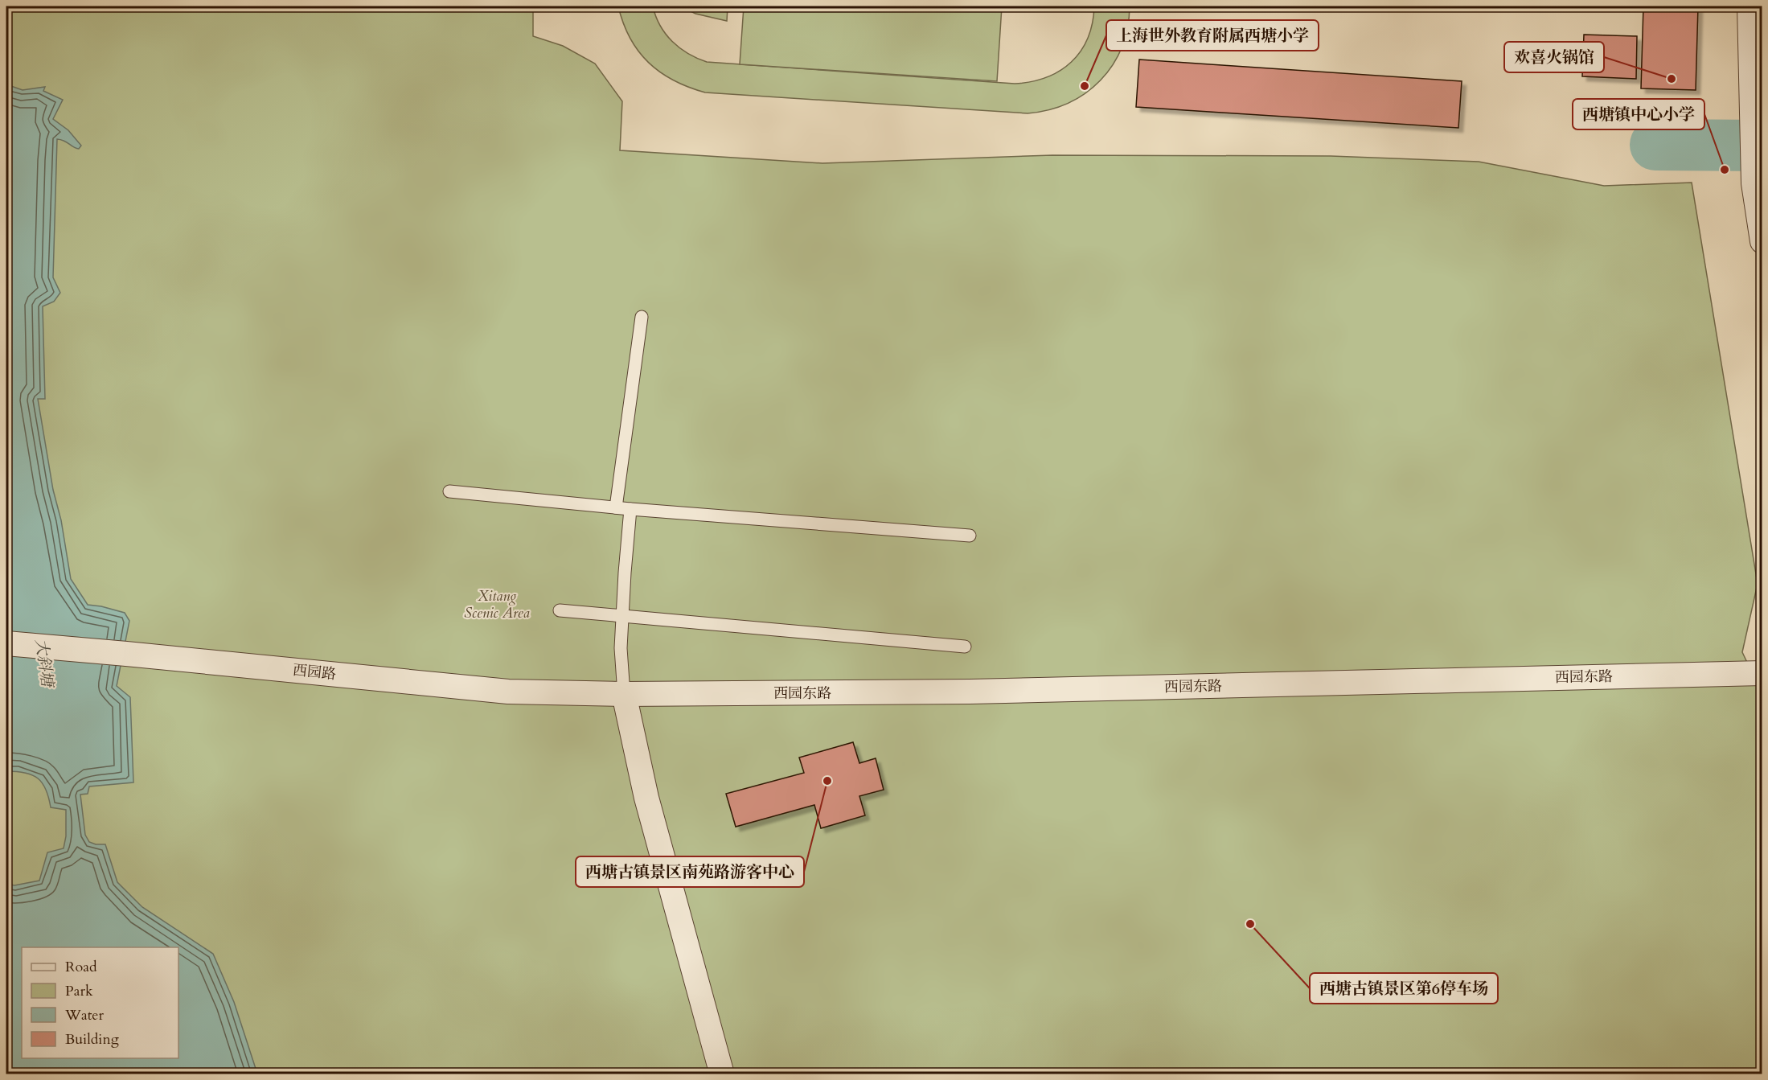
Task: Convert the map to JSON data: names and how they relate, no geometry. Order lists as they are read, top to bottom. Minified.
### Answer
{"streets":{"street":["西园路","西园东路"]},"crossings":[["西园路","西园东路"]],"water":["大斜塘"],"parks":["Xitang Scenic Area"],"places":["欢喜火锅馆","上海世外教育附属西塘小学","西塘镇中心小学","西塘古镇景区南苑路游客中心","西塘古镇景区第6停车场"],"legend":["Road","Park","Water","Building"]}
